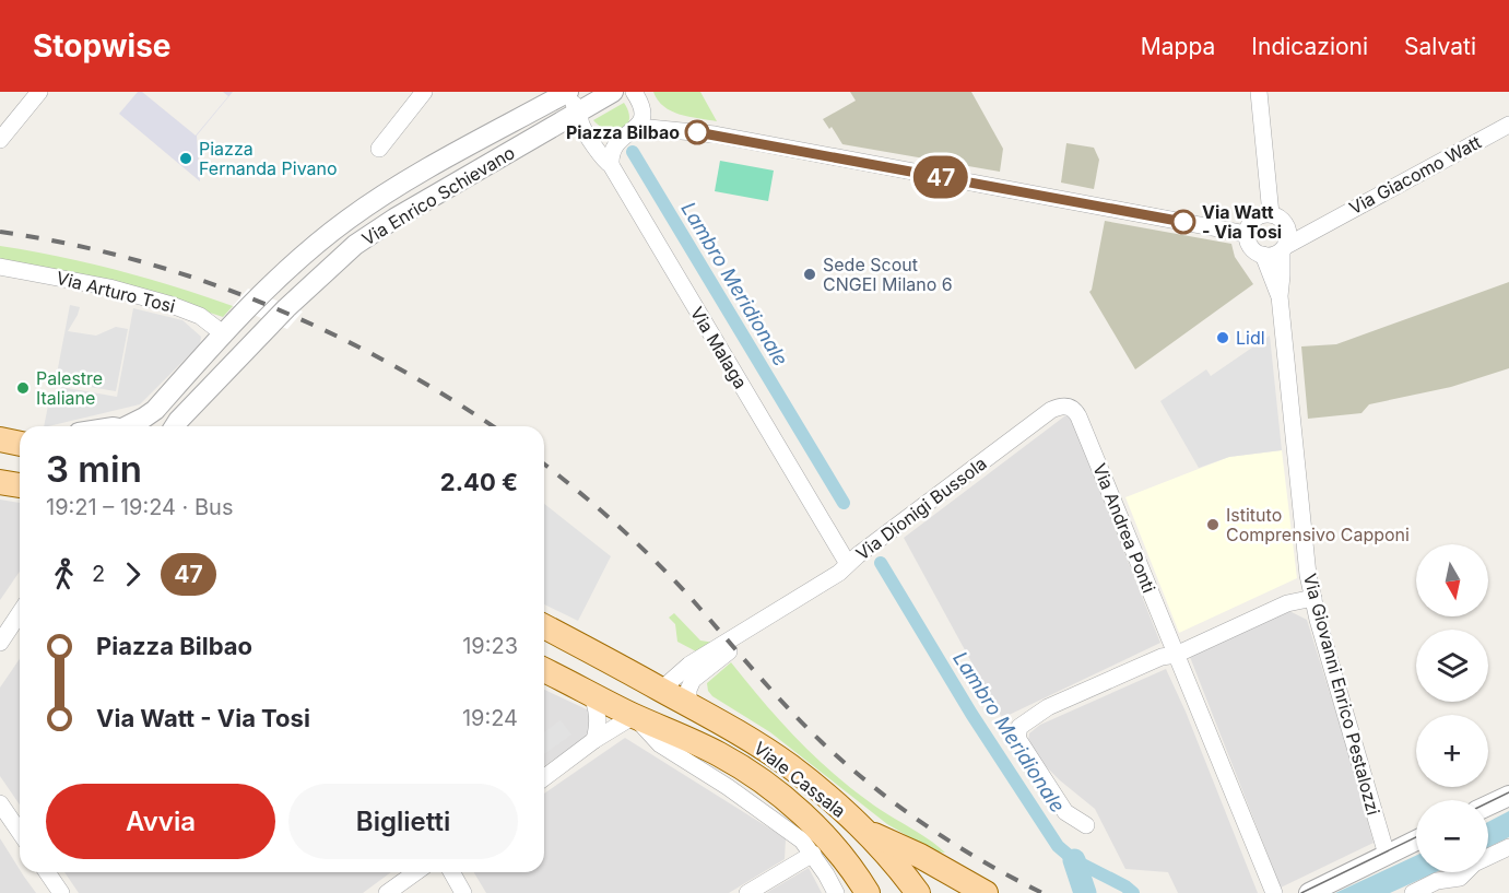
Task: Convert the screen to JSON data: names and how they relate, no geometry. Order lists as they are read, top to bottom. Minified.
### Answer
{"streets":{"main road":["Viale Cassala"],"street":["Via Giacomo Watt","Via Enrico Schievano","Via Arturo Tosi","Via Malaga","Via Dionigi Bussola","Via Andrea Ponti","Via Giovanni Enrico Pestalozzi"]},"crossings":[["Via Giacomo Watt","Via Giovanni Enrico Pestalozzi"],["Via Enrico Schievano","Via Arturo Tosi"],["Via Malaga","Via Dionigi Bussola"],["Via Dionigi Bussola","Via Andrea Ponti"],["Via Dionigi Bussola","Viale Cassala"]],"water":["Lambro Meridionale"],"places":["Piazza Bilbao","Piazza Fernanda Pivano","Via Watt - Via Tosi","Sede Scout CNGEI Milano 6","Lidl","Palestre Italiane","Istituto Comprensivo Capponi"],"lines":["bus line 47"],"north":"bottom","page":{"header":"Stopwise","nav":["Mappa","Indicazioni","Salvati"],"on_map":"47","heading":["3 min","19:21 – 19:24 · Bus","2.40 €"],"legs":["2","47"],"map_buttons":["+","−"],"list":[{"name":"Piazza Bilbao","value":"19:23"},{"name":"Via Watt - Via Tosi","value":"19:24"}],"buttons":["Avvia","Biglietti"]}}
